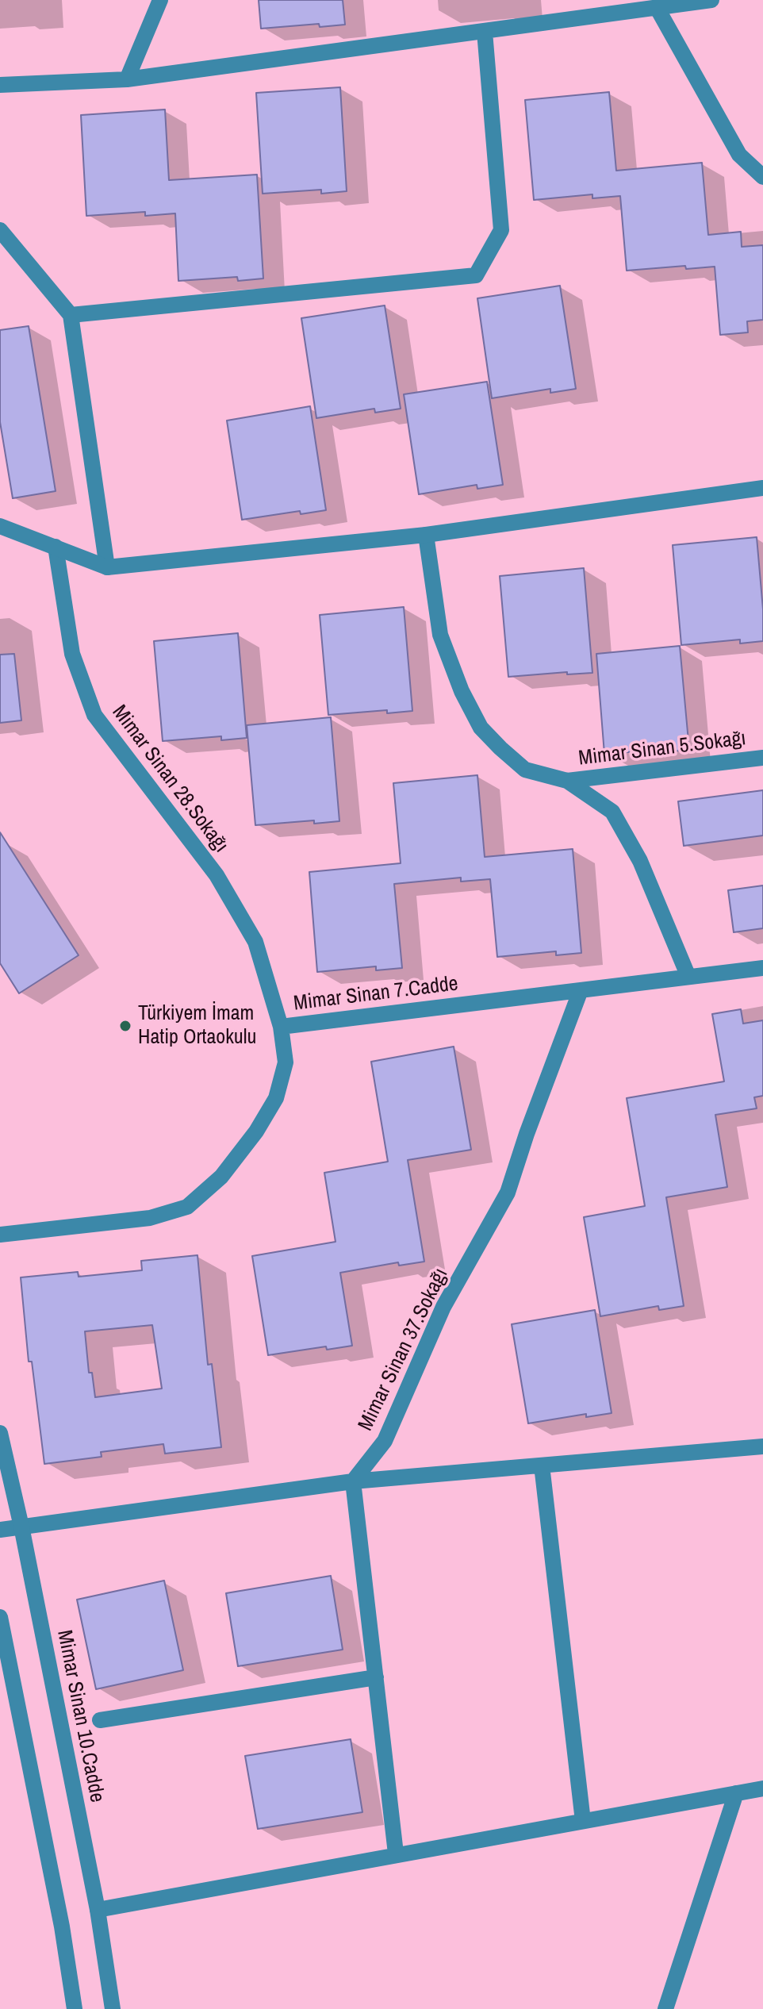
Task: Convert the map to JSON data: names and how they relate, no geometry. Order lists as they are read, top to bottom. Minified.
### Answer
{"streets":{"street":["Mimar Sinan 5.Sokağı","Mimar Sinan 28.Sokağı","Mimar Sinan 7.Cadde","Mimar Sinan 37.Sokağı","Mimar Sinan 10.Cadde"]},"crossings":[["Mimar Sinan 28.Sokağı","Mimar Sinan 7.Cadde"],["Mimar Sinan 7.Cadde","Mimar Sinan 37.Sokağı"]],"places":["Türkiyem İmam Hatip Ortaokulu"]}
